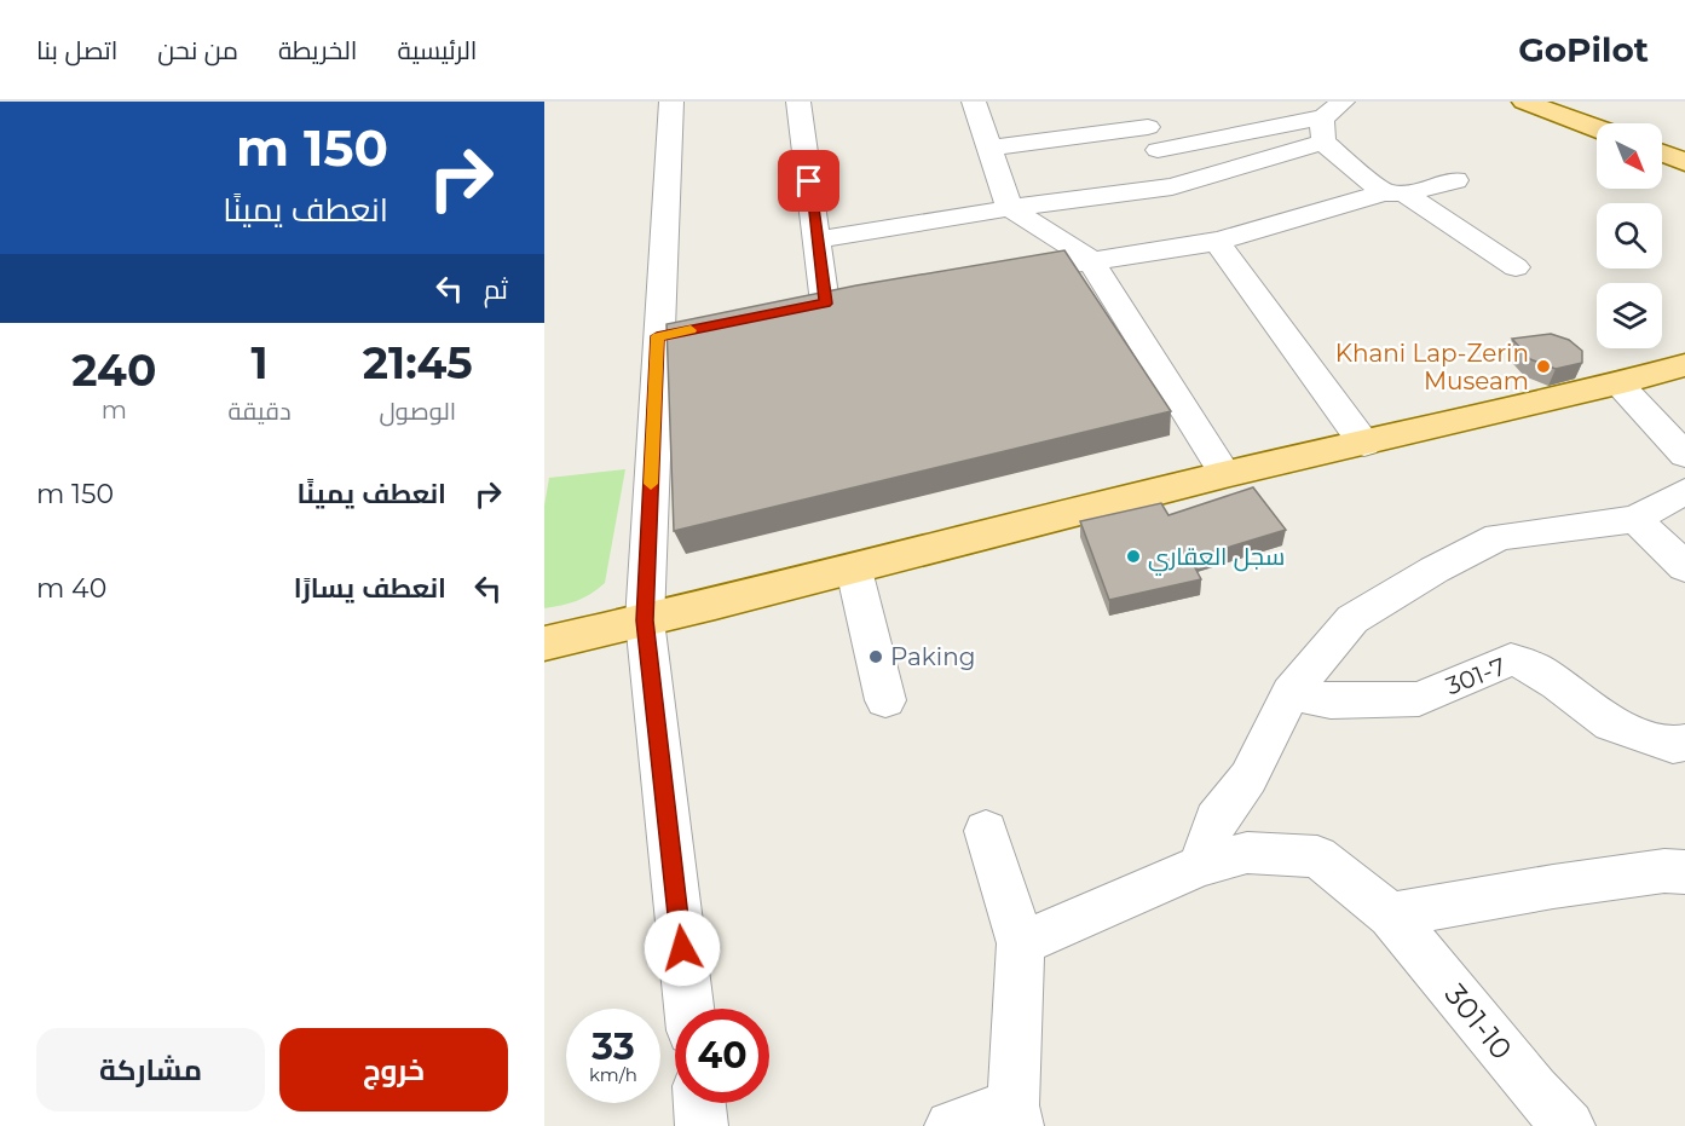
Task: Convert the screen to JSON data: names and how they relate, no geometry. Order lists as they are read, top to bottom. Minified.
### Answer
{"streets":{"street":["301-7","301-10"]},"places":["Khani Lap-Zerin Museam","سجل العقاري","Paking"],"north":"bottom right","page":{"header":"GoPilot","nav":["الرئيسية","الخريطة","من نحن","اتصل بنا"],"turn":["150 m","انعطف يمينًا"],"then":"ثم","eta":["21:45","الوصول","1","دقيقة","240","m"],"list":[{"name":"انعطف يمينًا","value":"150 m"},{"name":"انعطف يسارًا","value":"40 m"}],"speed":"33 km/h","limit":"40","buttons":["خروج","مشاركة"]}}
